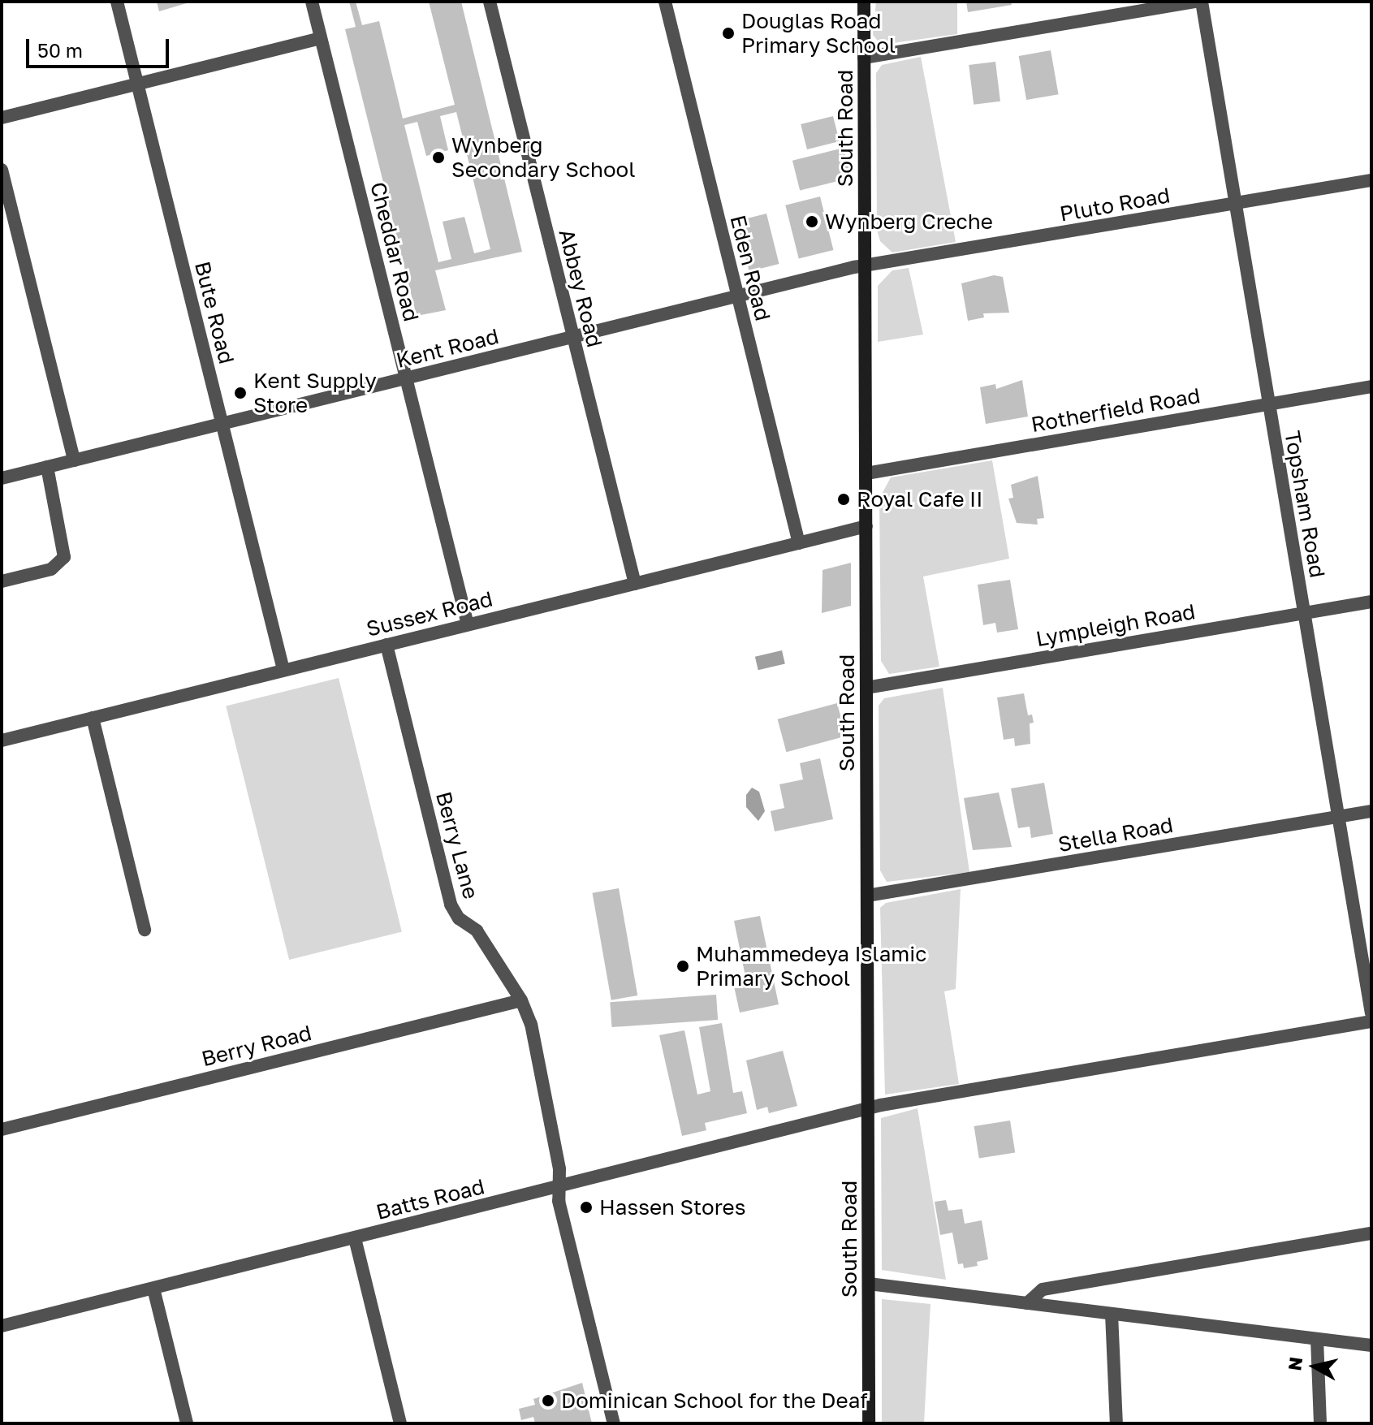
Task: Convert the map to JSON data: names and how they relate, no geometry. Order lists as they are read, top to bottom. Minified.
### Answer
{"streets":{"street":["South Road","Pluto Road","Cheddar Road","Eden Road","Abbey Road","Bute Road","Kent Road","Rotherfield Road","Topsham Road","Sussex Road","Lympleigh Road","Stella Road","Berry Lane","Berry Road","Batts Road"]},"crossings":[["South Road","Pluto Road"],["South Road","Kent Road"],["South Road","Rotherfield Road"],["South Road","Sussex Road"],["South Road","Lympleigh Road"],["South Road","Stella Road"],["South Road","Batts Road"],["Pluto Road","Kent Road"],["Pluto Road","Topsham Road"],["Cheddar Road","Kent Road"],["Cheddar Road","Sussex Road"],["Eden Road","Kent Road"],["Eden Road","Sussex Road"],["Abbey Road","Kent Road"],["Abbey Road","Sussex Road"],["Bute Road","Kent Road"],["Bute Road","Sussex Road"],["Rotherfield Road","Topsham Road"],["Topsham Road","Lympleigh Road"],["Topsham Road","Stella Road"],["Sussex Road","Berry Lane"],["Berry Lane","Berry Road"],["Berry Lane","Batts Road"]],"places":["Douglas Road Primary School","Wynberg Secondary School","Wynberg Creche","Kent Supply Store","Royal Cafe II","Muhammedeya Islamic Primary School","Hassen Stores","Dominican School for the Deaf"],"scale_bar":"50 m","north":"left"}
